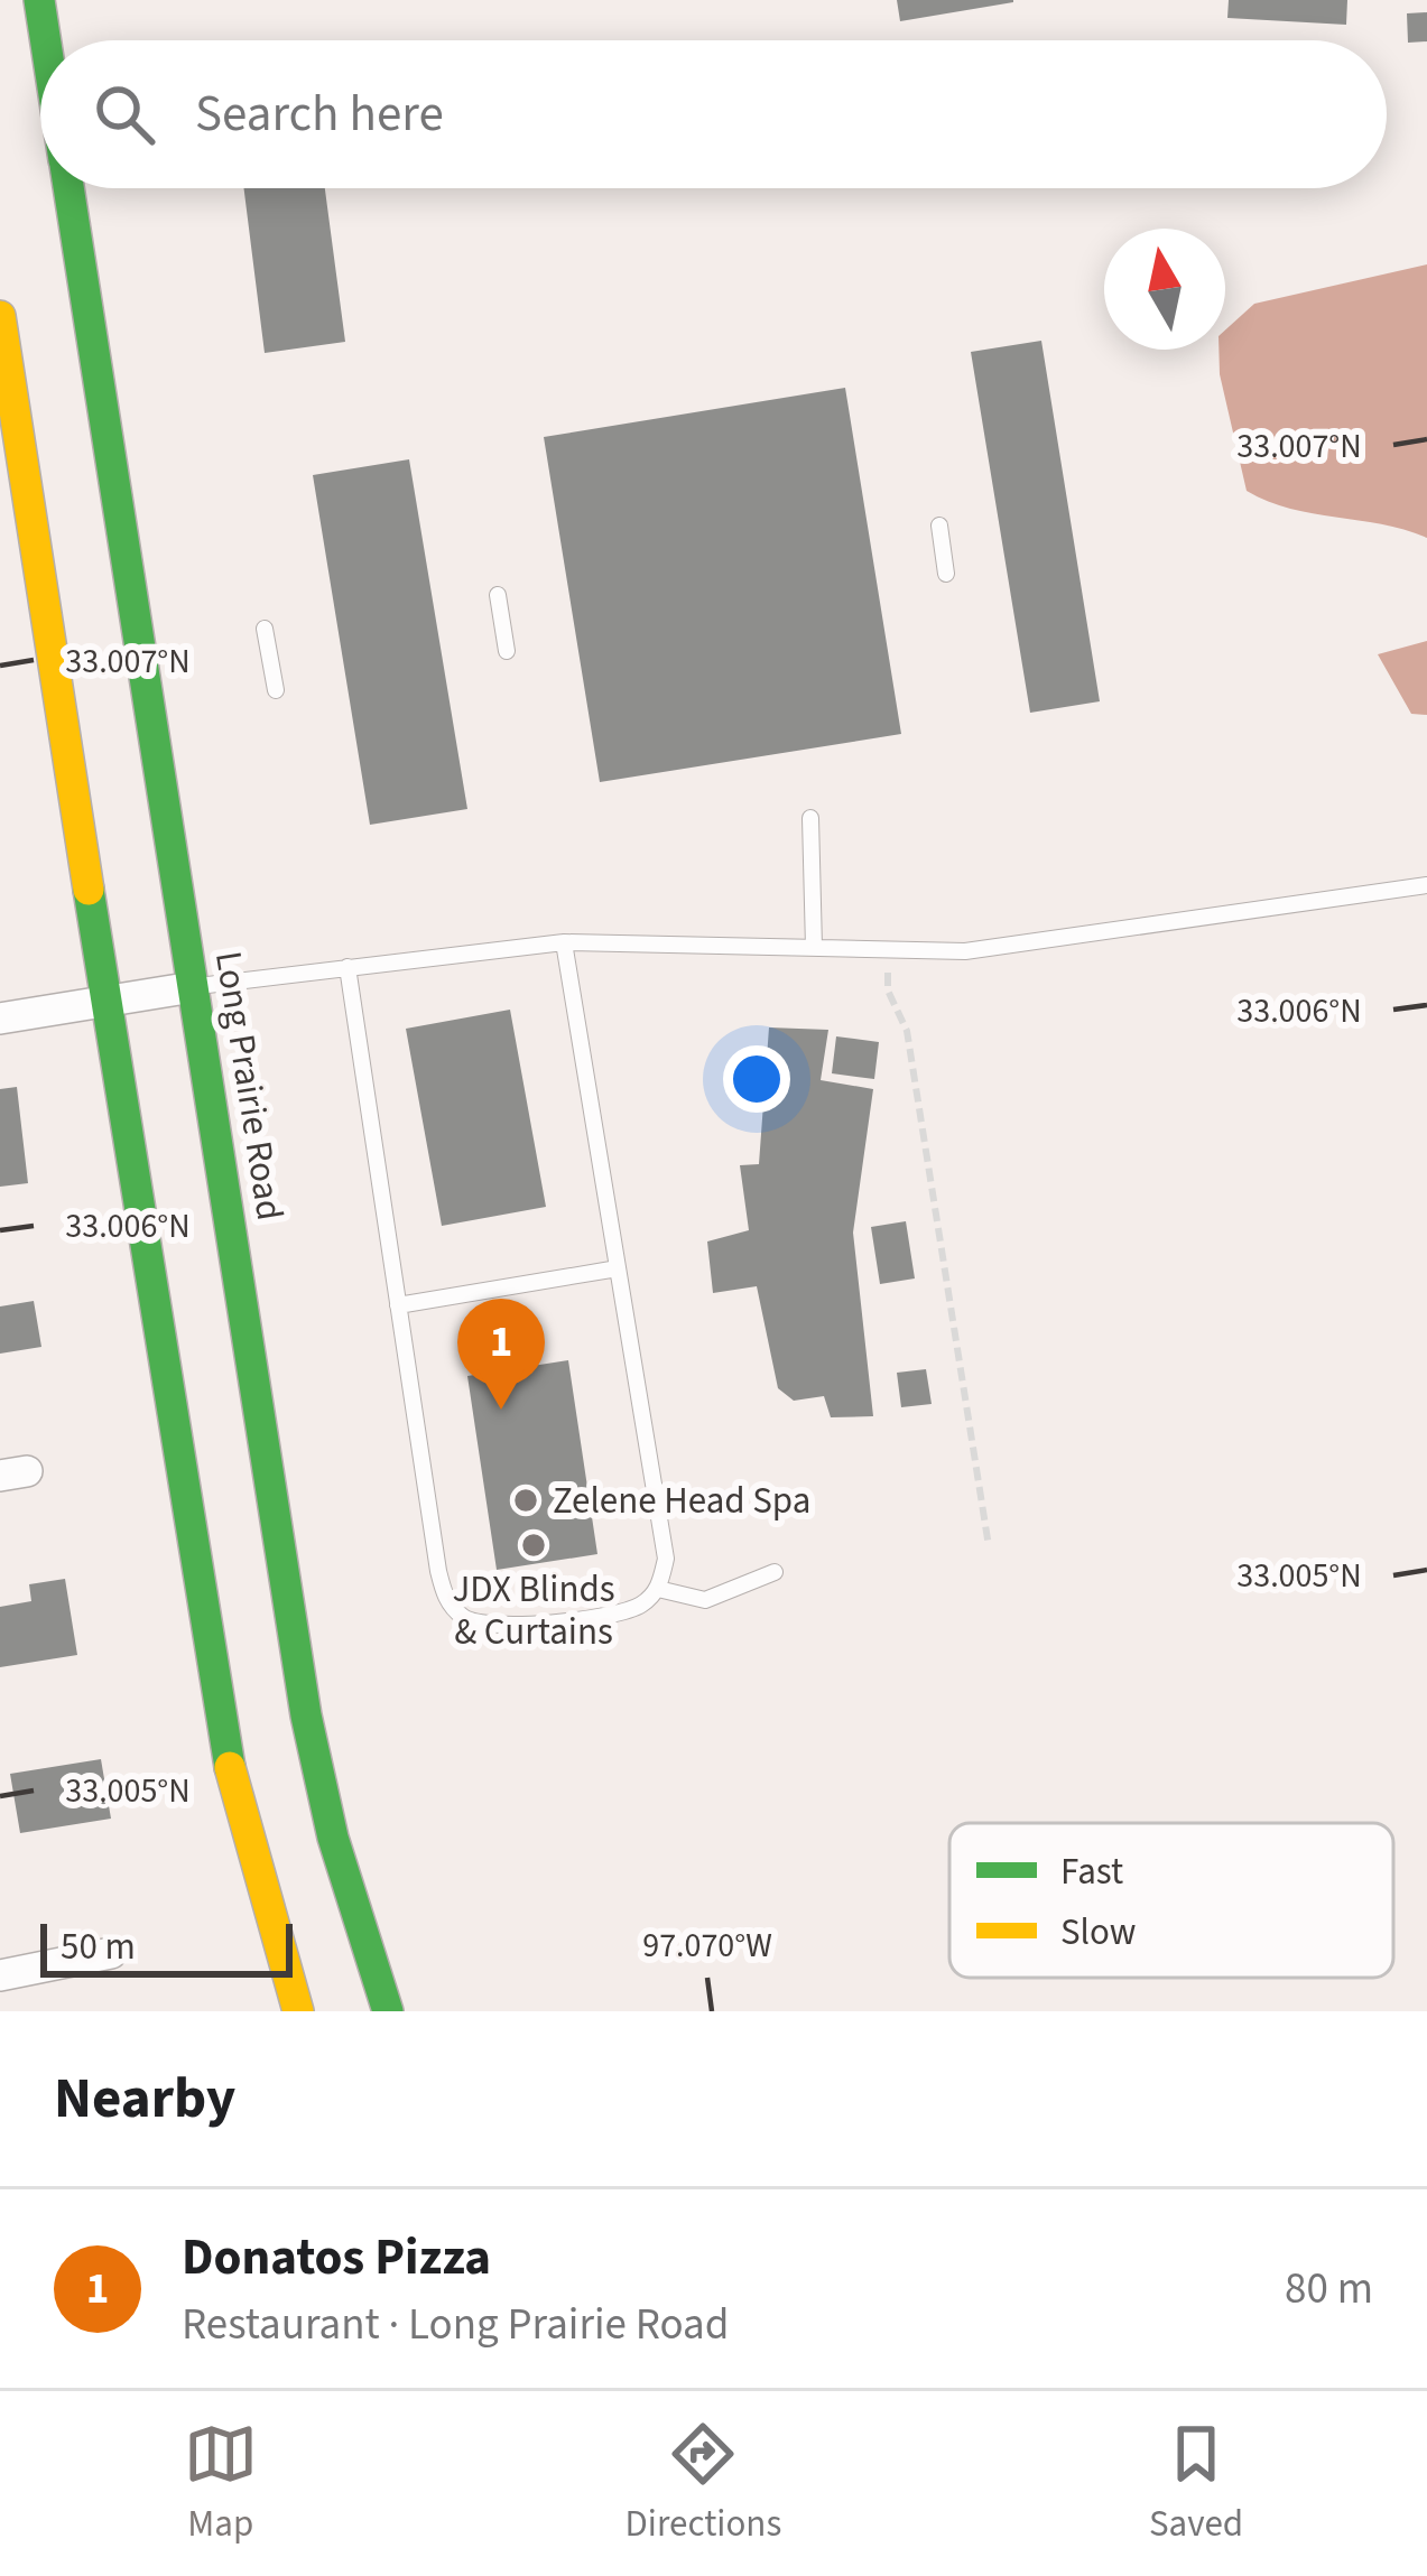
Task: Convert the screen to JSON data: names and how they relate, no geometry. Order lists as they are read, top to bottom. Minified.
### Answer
{"streets":{"main road":["Long Prairie Road"]},"places":["Zelene Head Spa","JDX Blinds & Curtains"],"legend":["Fast","Slow"],"scale_bar":"50 m","north":"top","page":{"search":"Search here","pins":"1","scale":"50 m","heading":"Nearby","list":[{"mark":"1","name":"Donatos Pizza","note":"Restaurant · Long Prairie Road","value":"80 m"}],"nav":["Map","Directions","Saved"]},"coordinates":["33.007°N","33.006°N","33.005°N","97.070°W"]}
